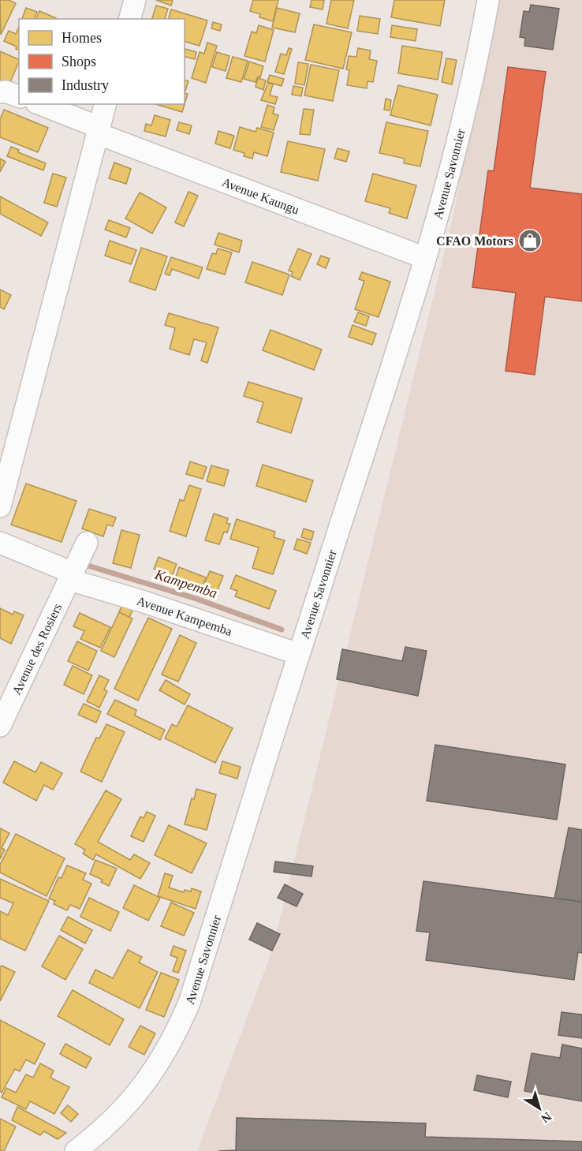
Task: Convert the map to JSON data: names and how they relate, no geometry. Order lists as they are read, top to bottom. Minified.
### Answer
{"streets":{"street":["Avenue Savonnier","Avenue Kaungu","Avenue Kampemba","Avenue des Rosiers"]},"crossings":[["Avenue Savonnier","Avenue Kaungu"],["Avenue Savonnier","Avenue Kampemba"],["Avenue Kampemba","Avenue des Rosiers"]],"water":["Kampemba"],"places":{"shop":["CFAO Motors"]},"legend":["Homes","Shops","Industry"],"north":"bottom right"}
